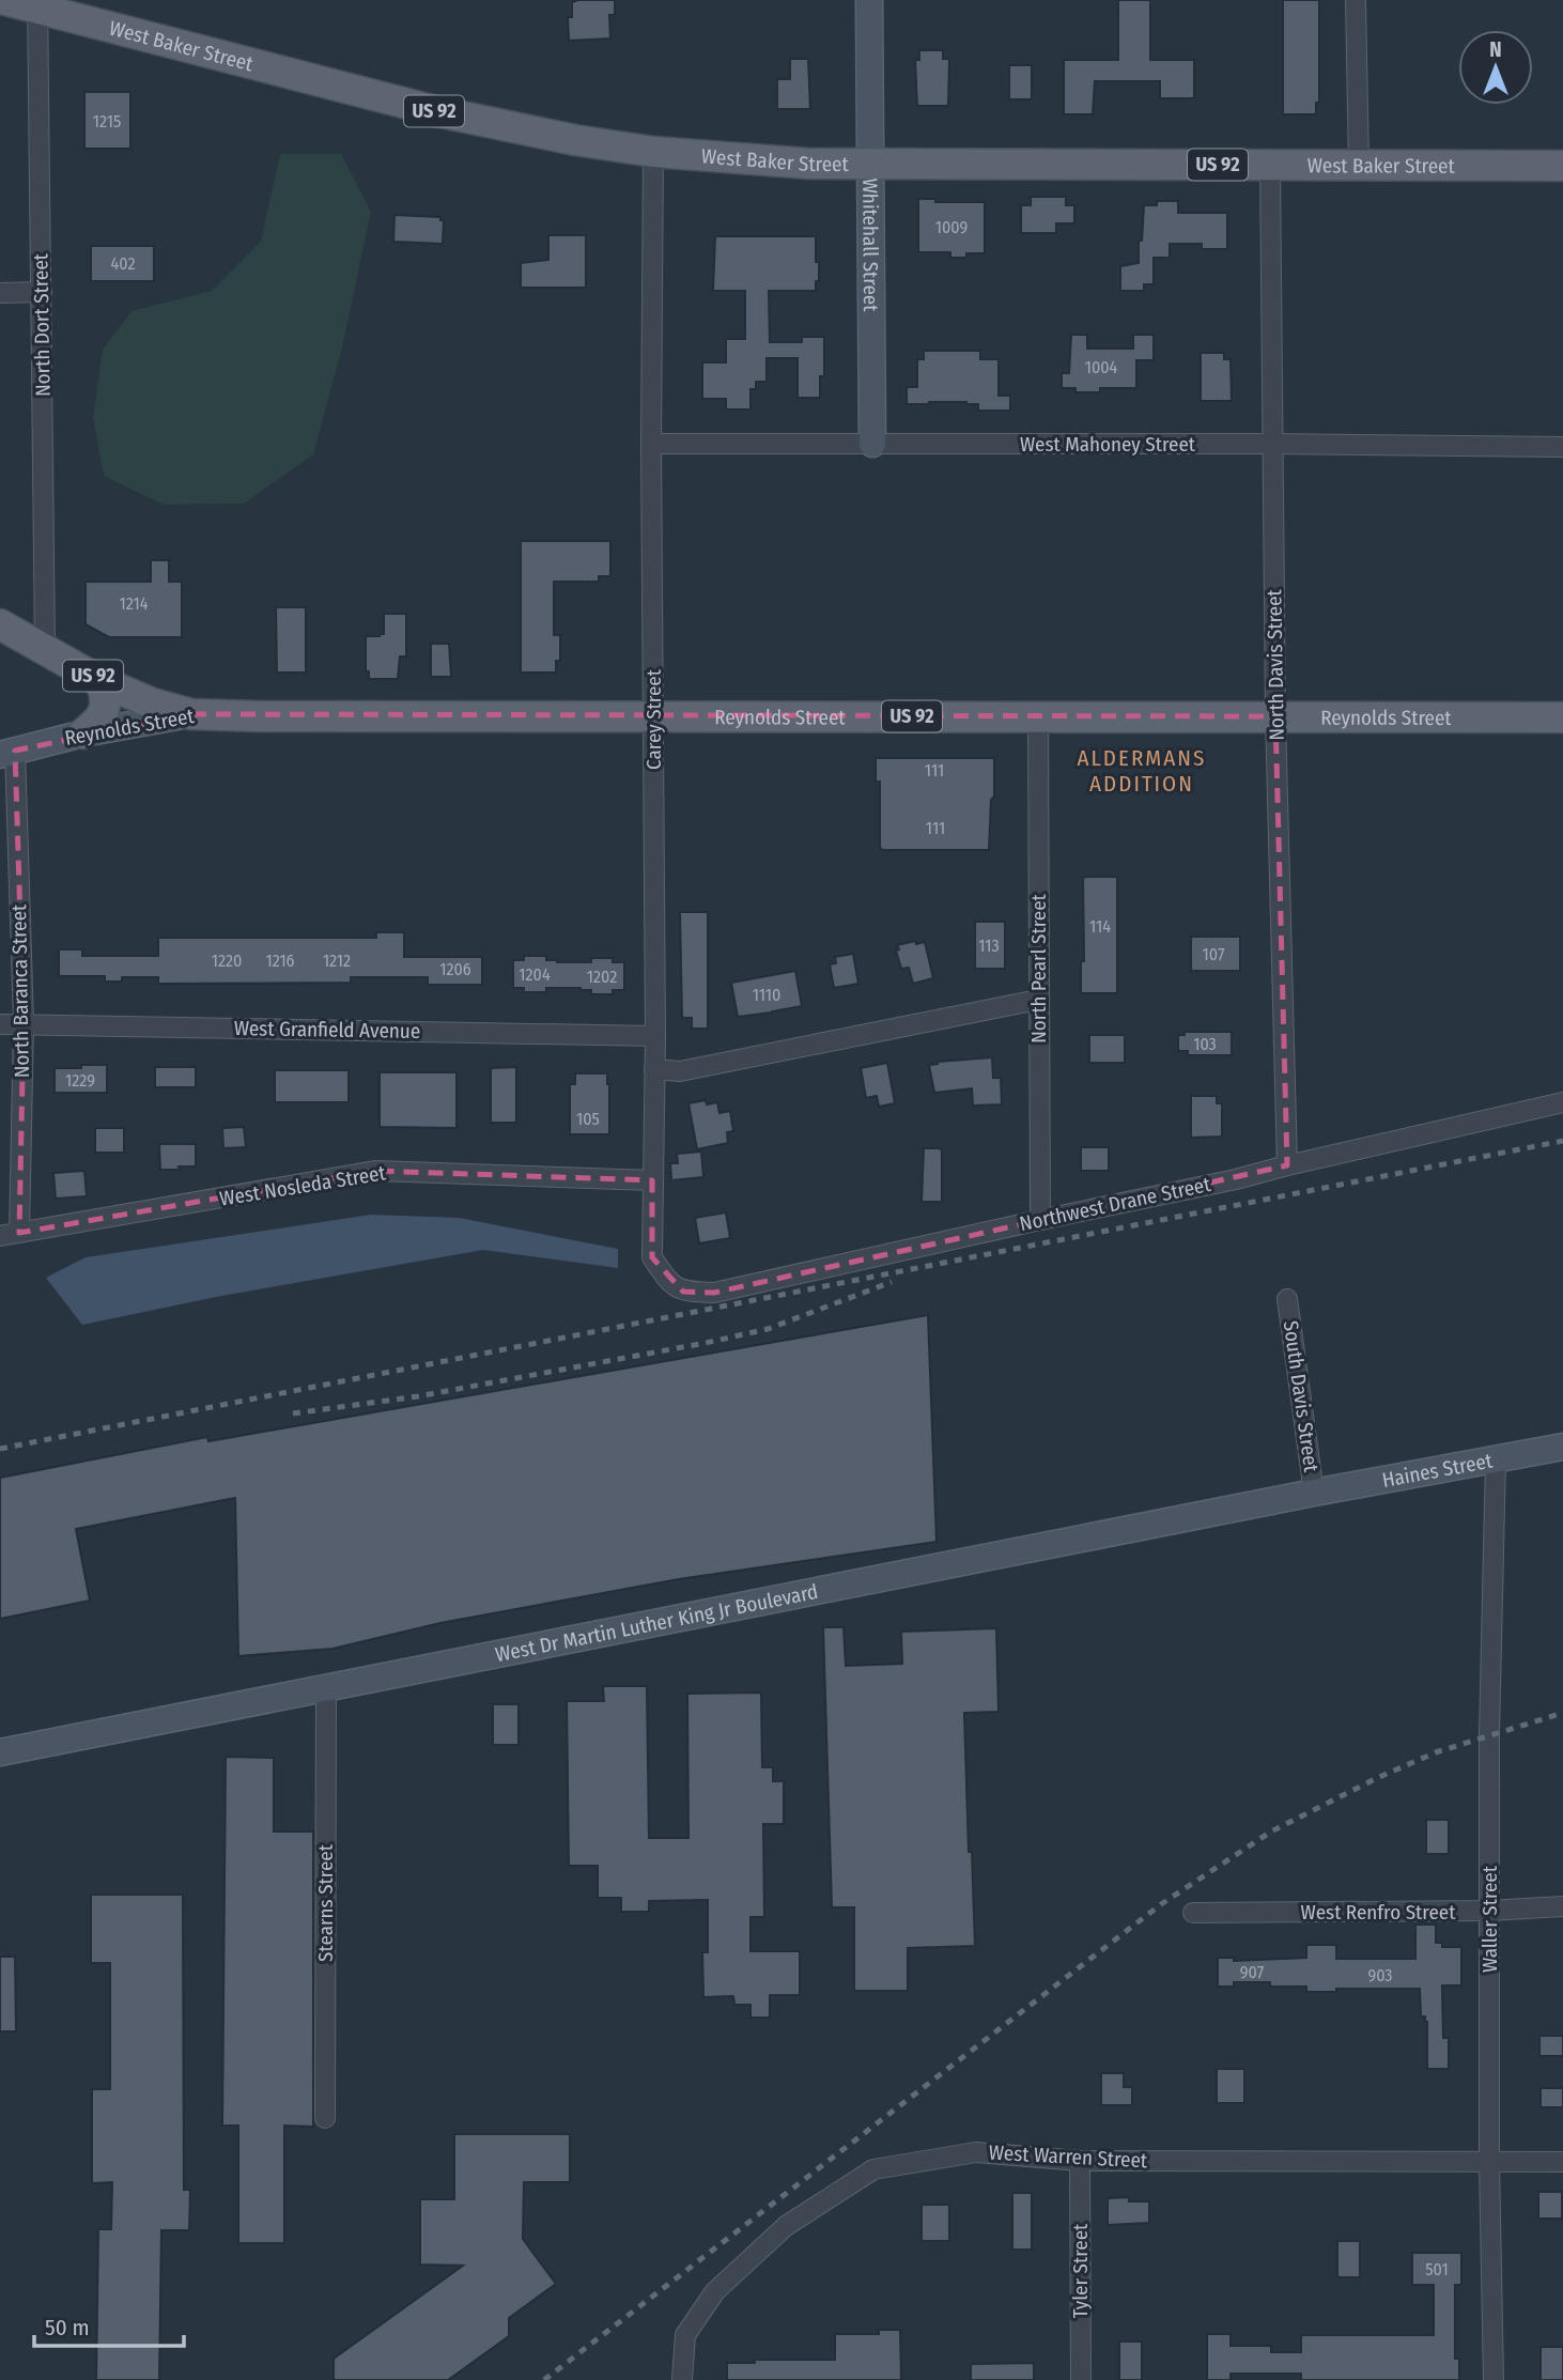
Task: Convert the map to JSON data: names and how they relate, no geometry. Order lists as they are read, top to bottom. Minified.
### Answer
{"streets":{"main road":["West Baker Street","US 92","Reynolds Street"],"street":["Whitehall Street","North Dort Street","West Mahoney Street","North Davis Street","Carey Street","North Pearl Street","North Baranca Street","West Granfield Avenue","West Nosleda Street","Northwest Drane Street","South Davis Street","Haines Street","West Dr Martin Luther King Jr Boulevard","Stearns Street","West Renfro Street","Waller Street","West Warren Street","Tyler Street"]},"crossings":[["West Baker Street","Whitehall Street"],["West Baker Street","North Dort Street"],["West Baker Street","North Davis Street"],["West Baker Street","Carey Street"],["US 92","North Dort Street"],["US 92","Reynolds Street"],["Whitehall Street","West Mahoney Street"],["West Mahoney Street","North Davis Street"],["West Mahoney Street","Carey Street"],["North Davis Street","Reynolds Street"],["North Davis Street","Northwest Drane Street"],["Reynolds Street","Carey Street"],["Reynolds Street","North Pearl Street"],["Reynolds Street","North Baranca Street"],["Carey Street","West Granfield Avenue"],["Carey Street","West Nosleda Street"],["Carey Street","Northwest Drane Street"],["North Pearl Street","Northwest Drane Street"],["North Baranca Street","West Granfield Avenue"],["North Baranca Street","West Nosleda Street"],["South Davis Street","Haines Street"],["South Davis Street","West Dr Martin Luther King Jr Boulevard"],["Haines Street","West Dr Martin Luther King Jr Boulevard"],["Haines Street","Waller Street"],["West Dr Martin Luther King Jr Boulevard","Stearns Street"],["West Renfro Street","Waller Street"],["Waller Street","West Warren Street"],["West Warren Street","Tyler Street"]],"districts":["ALDERMANS ADDITION"],"house_numbers":["1215","1009","402","1004","1214","111","111","114","113","107","1220","1216","1212","1206","1204","1202","1110","103","1229","105","907","903","501"],"scale_bar":"50 m","north":"top"}
